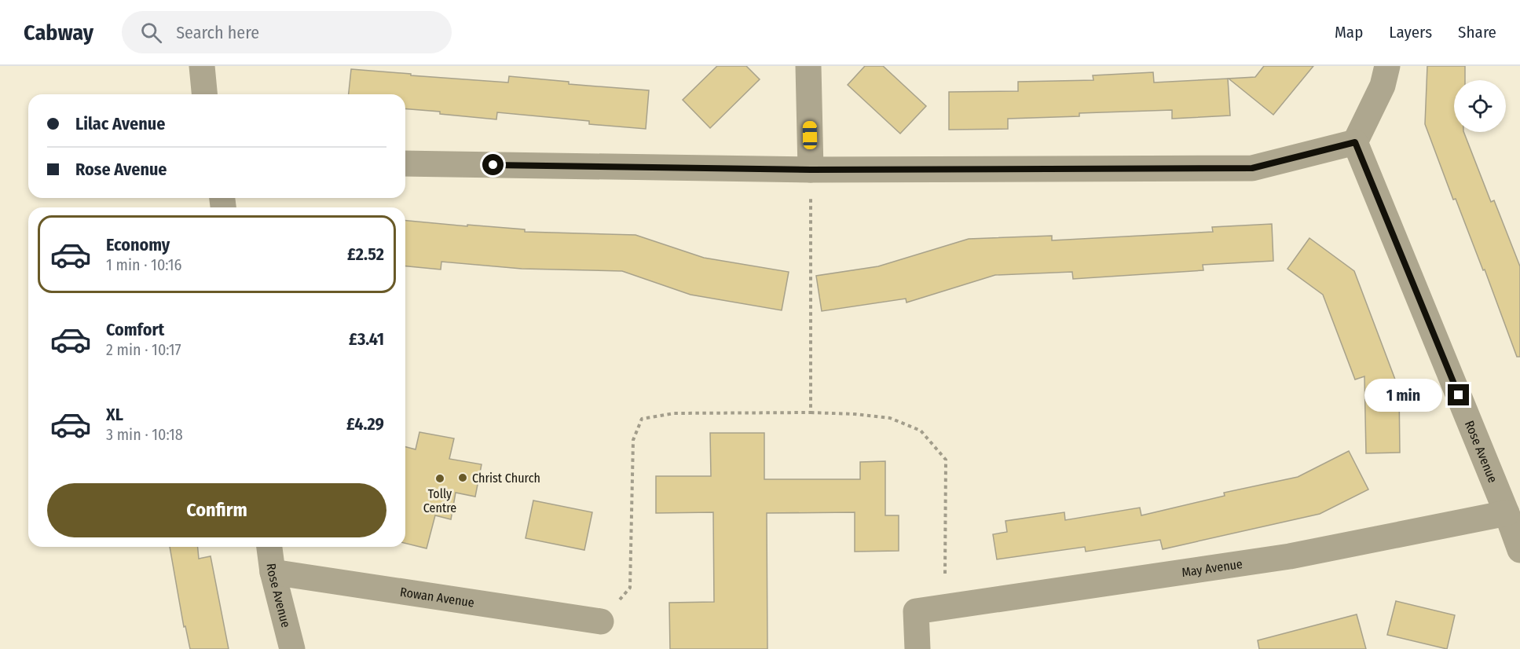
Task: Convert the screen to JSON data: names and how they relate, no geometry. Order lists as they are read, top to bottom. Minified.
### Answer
{"streets":{"street":["Rose Avenue","May Avenue","Rowan Avenue"]},"crossings":[["Rose Avenue","May Avenue"],["Rose Avenue","Rowan Avenue"]],"places":["Christ Church","Tolly Centre"],"page":{"header":"Cabway","search":"Search here","nav":["Map","Layers","Share"],"banner":["Lilac Avenue","Rose Avenue"],"list":[{"name":"Economy","note":"1 min · 10:16","value":"£2.52"},{"name":"Comfort","note":"2 min · 10:17","value":"£3.41"},{"name":"XL","note":"3 min · 10:18","value":"£4.29"}],"bubble":"1 min","buttons":"Confirm"}}
